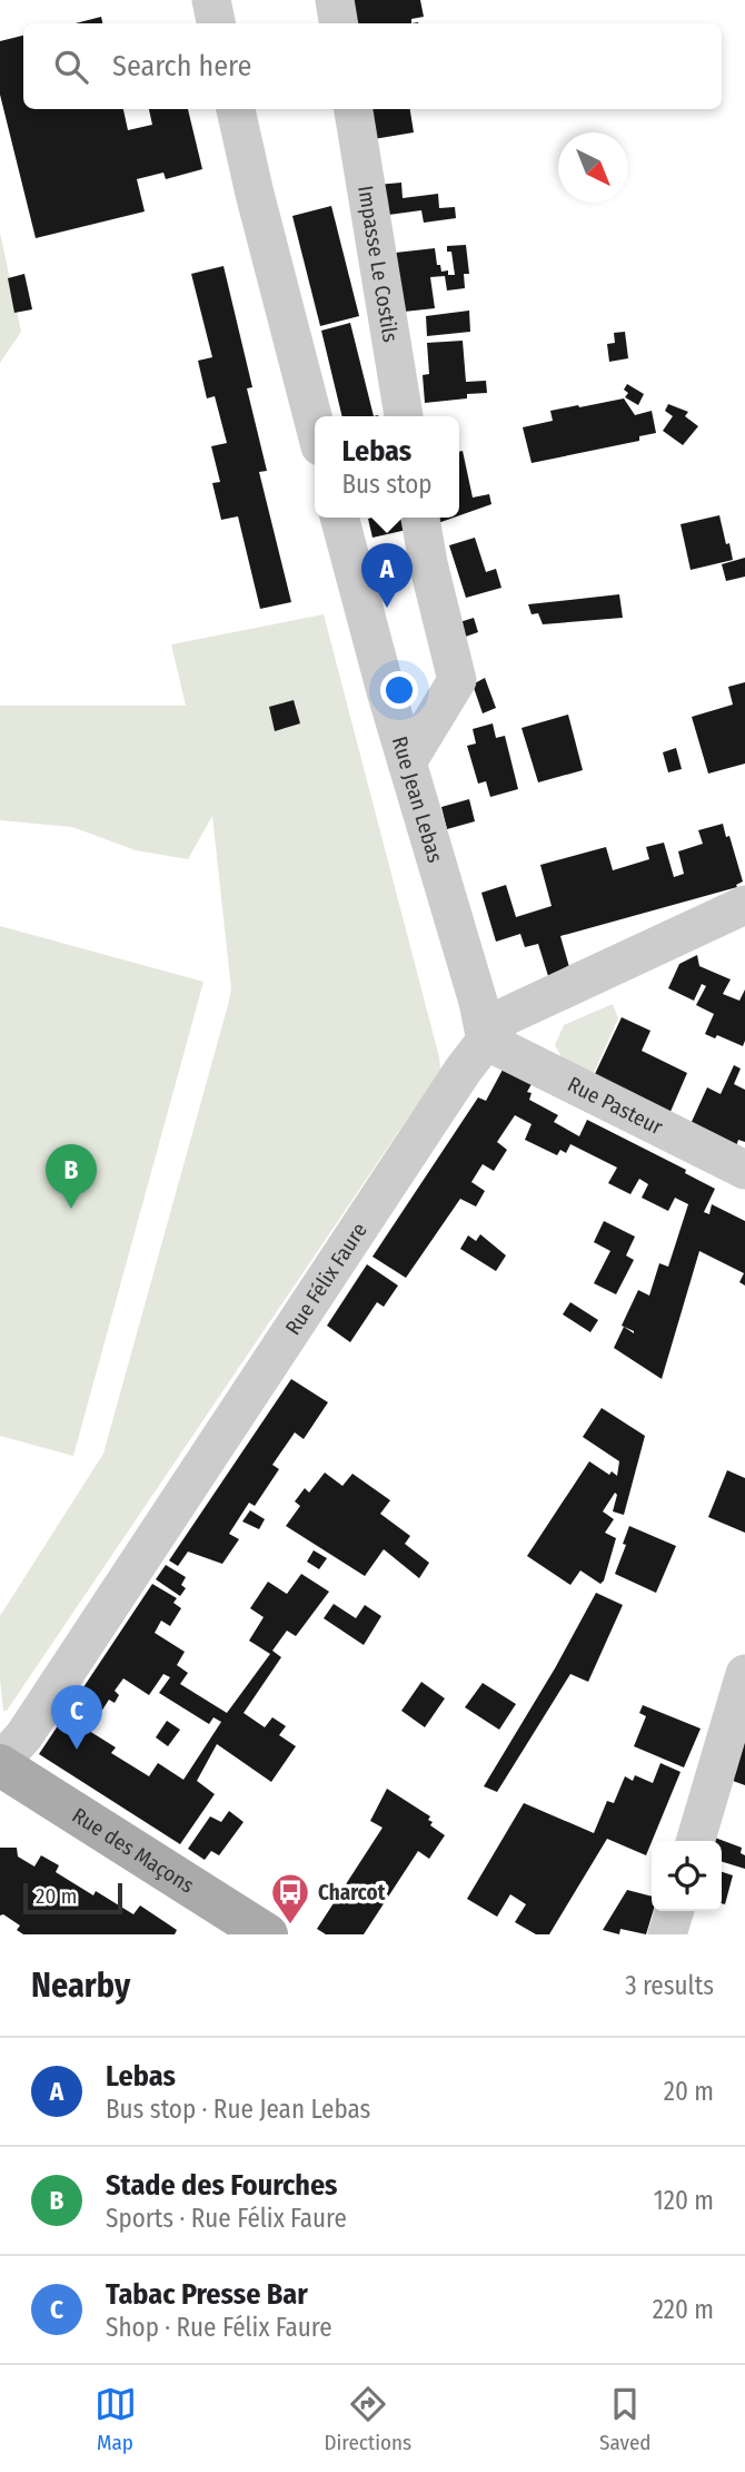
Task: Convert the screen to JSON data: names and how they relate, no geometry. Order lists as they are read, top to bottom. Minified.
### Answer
{"streets":{"main road":["Rue des Maçons"],"street":["Impasse Le Costils","Rue Jean Lebas","Rue Pasteur","Rue Félix Faure"]},"crossings":[["Rue Jean Lebas","Rue Pasteur"],["Rue Jean Lebas","Rue Félix Faure"],["Rue Pasteur","Rue Félix Faure"],["Rue Félix Faure","Rue des Maçons"]],"places":{"bus stop":["Charcot"]},"scale_bar":"20 m","north":"bottom right","page":{"search":"Search here","popup":["Lebas","Bus stop"],"pins":["A","B","C"],"scale":"20 m","heading":["Nearby","3 results"],"list":[{"mark":"A","name":"Lebas","note":"Bus stop · Rue Jean Lebas","value":"20 m"},{"mark":"B","name":"Stade des Fourches","note":"Sports · Rue Félix Faure","value":"120 m"},{"mark":"C","name":"Tabac Presse Bar","note":"Shop · Rue Félix Faure","value":"220 m"}],"nav":["Map","Directions","Saved"]}}
